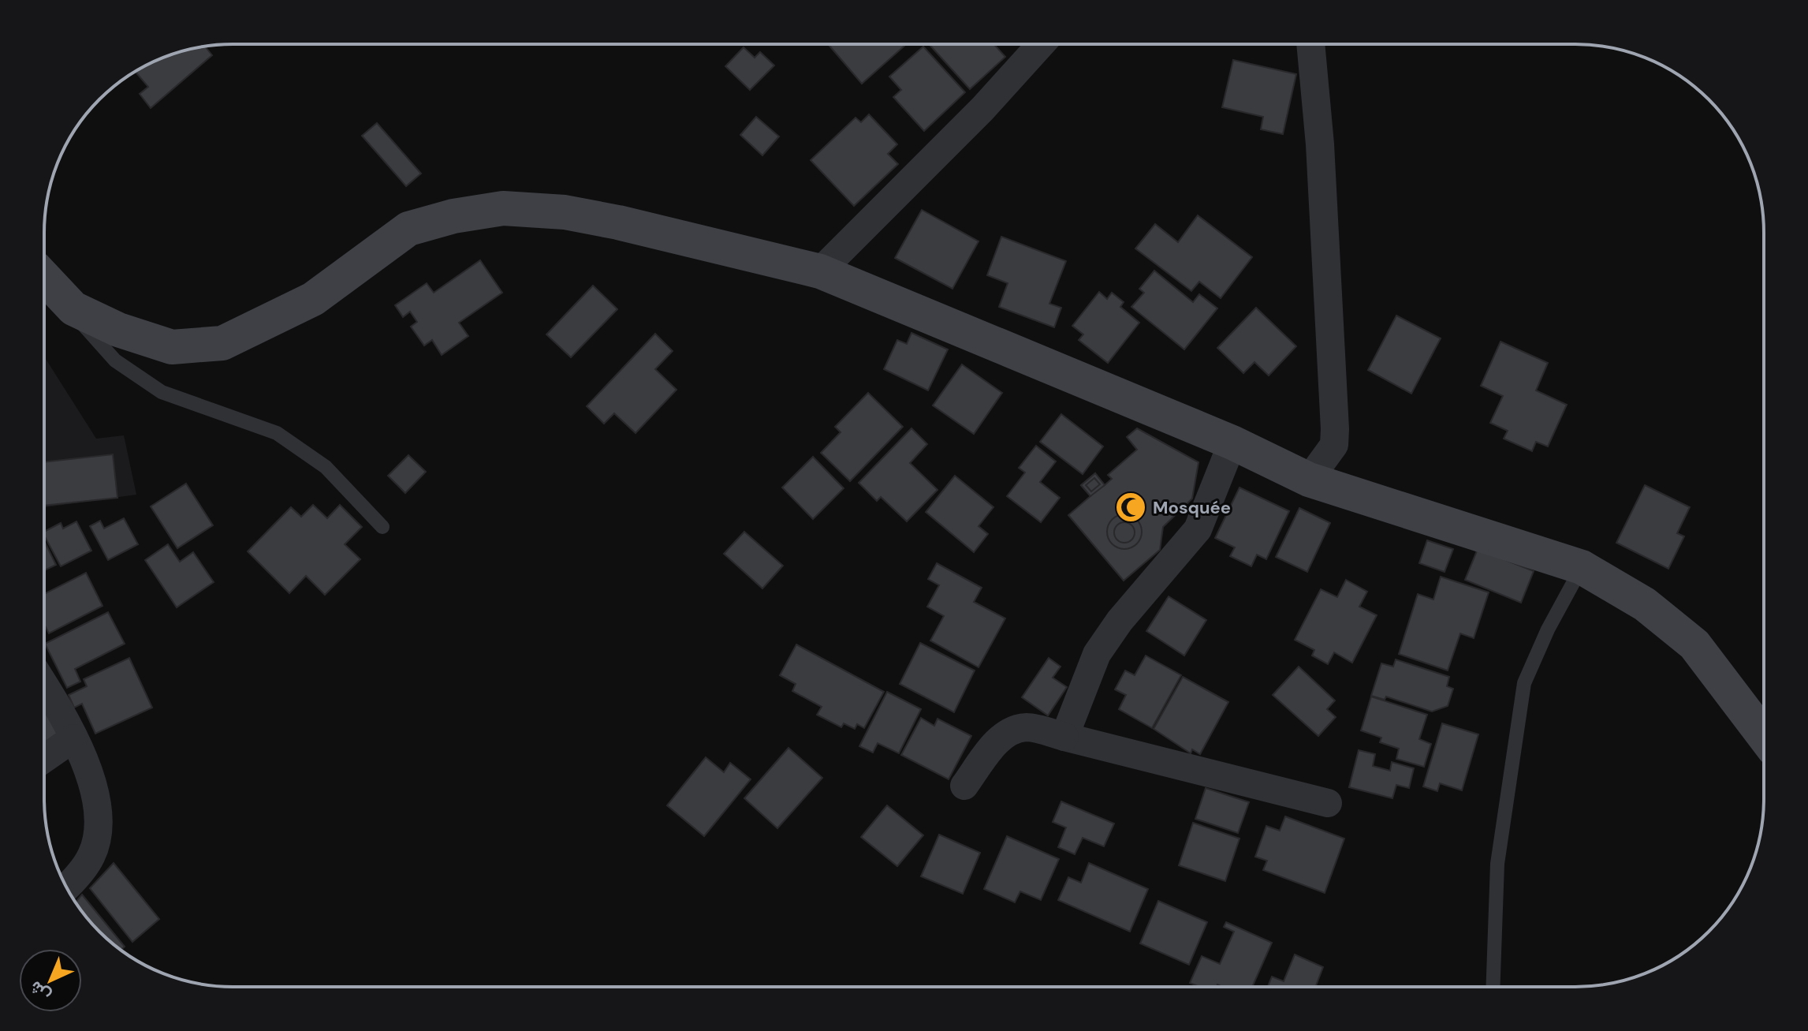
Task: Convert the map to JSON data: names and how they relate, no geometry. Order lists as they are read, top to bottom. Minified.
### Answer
{"places":{"mosque":["Mosquée"]},"north":"bottom left"}
